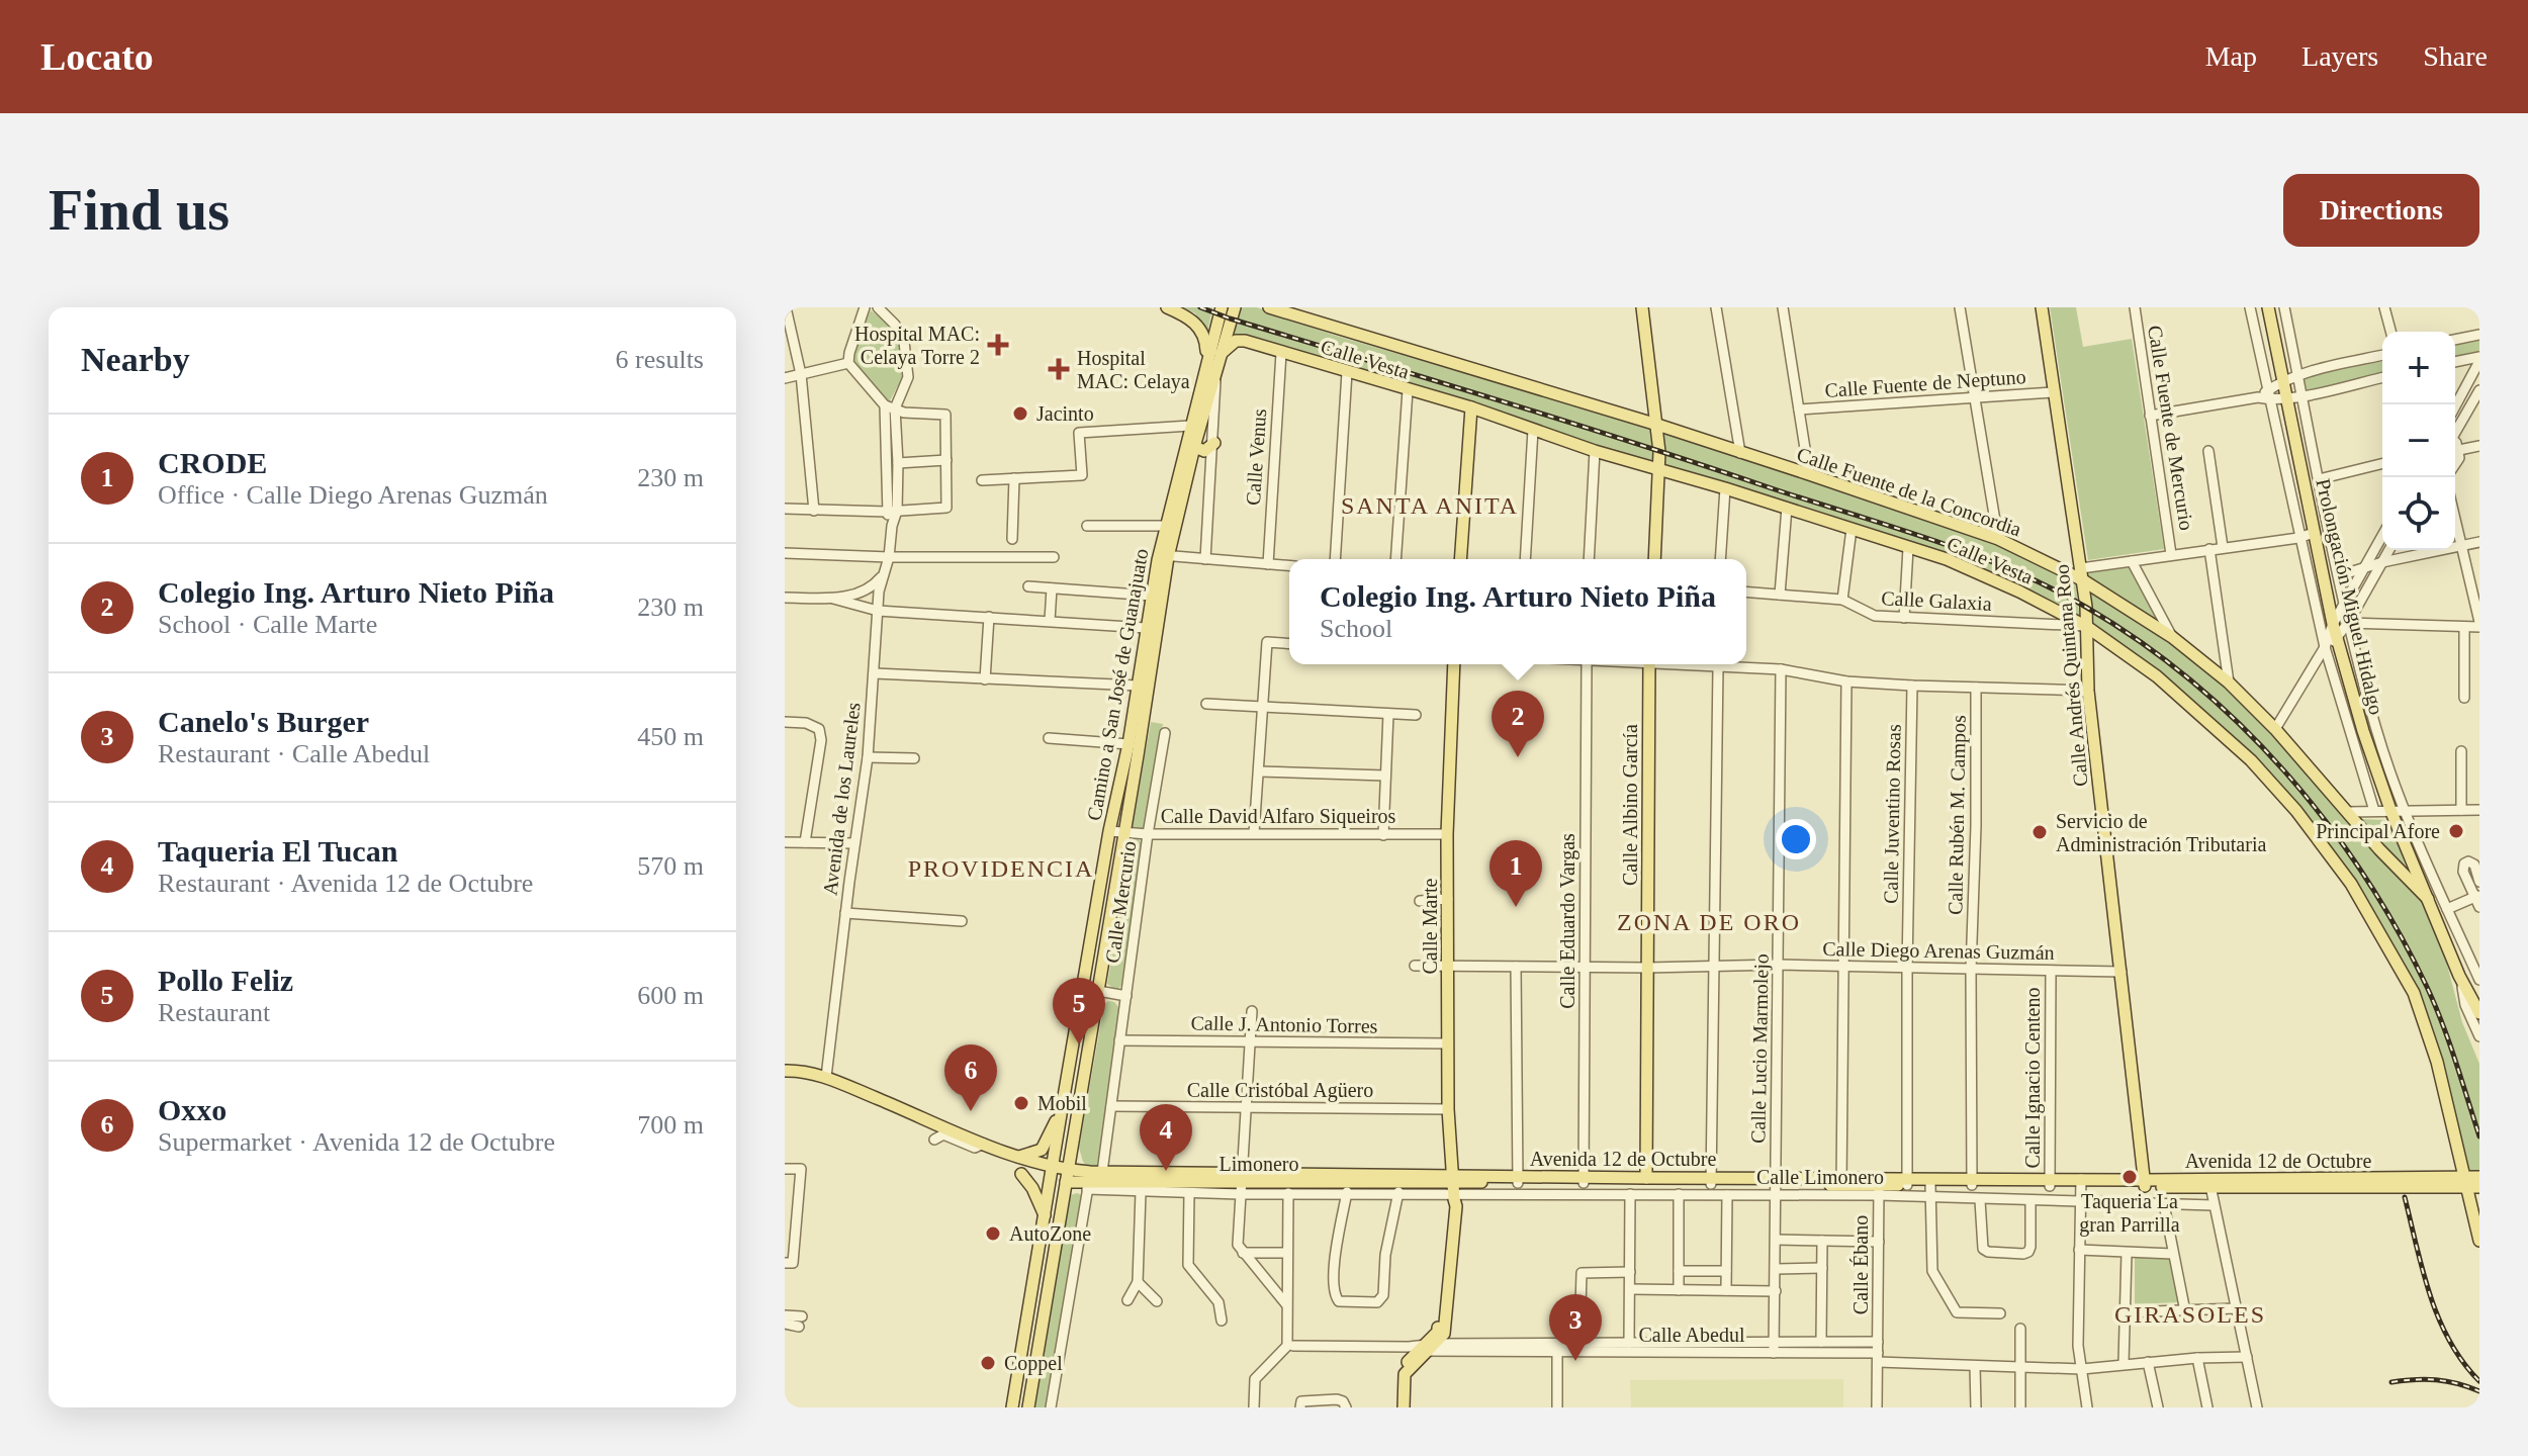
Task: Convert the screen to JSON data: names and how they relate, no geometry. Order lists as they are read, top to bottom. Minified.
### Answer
{"streets":{"main road":["Calle Vesta","Calle Fuente de la Concordia","Prolongación Miguel Hidalgo","Calle Andrés Quintana Roo","Camino a San José de Guanajuato","Calle Albino García","Calle Marte","Avenida 12 de Octubre","Limonero"],"street":["Calle Fuente de Neptuno","Calle Fuente de Mercurio","Calle Venus","Calle Galaxia","Avenida de los Laureles","Calle Juventino Rosas","Calle Rubén M. Campos","Calle David Alfaro Siqueiros","Calle Mercurio","Calle Eduardo Vargas","Calle Diego Arenas Guzmán","Calle J. Antonio Torres","Calle Lucio Marmolejo","Calle Ignacio Centeno","Calle Cristóbal Agüero","Calle Limonero","Calle Ébano","Calle Abedul"]},"crossings":[["Calle Vesta","Calle Venus"],["Calle Vesta","Calle Galaxia"],["Calle Vesta","Calle Andrés Quintana Roo"],["Calle Vesta","Camino a San José de Guanajuato"],["Calle Vesta","Avenida 12 de Octubre"],["Calle Fuente de Neptuno","Calle Andrés Quintana Roo"],["Calle Fuente de Mercurio","Calle Fuente de la Concordia"],["Calle Fuente de Mercurio","Prolongación Miguel Hidalgo"],["Calle Fuente de Mercurio","Calle Andrés Quintana Roo"],["Calle Fuente de la Concordia","Prolongación Miguel Hidalgo"],["Calle Fuente de la Concordia","Calle Andrés Quintana Roo"],["Calle Galaxia","Calle Andrés Quintana Roo"],["Calle Andrés Quintana Roo","Calle Diego Arenas Guzmán"],["Calle Andrés Quintana Roo","Avenida 12 de Octubre"],["Camino a San José de Guanajuato","Calle David Alfaro Siqueiros"],["Camino a San José de Guanajuato","Avenida 12 de Octubre"],["Avenida de los Laureles","Avenida 12 de Octubre"],["Calle Albino García","Calle Diego Arenas Guzmán"],["Calle Albino García","Avenida 12 de Octubre"],["Calle Albino García","Calle Limonero"],["Calle Juventino Rosas","Calle Diego Arenas Guzmán"],["Calle Juventino Rosas","Avenida 12 de Octubre"],["Calle Rubén M. Campos","Calle Diego Arenas Guzmán"],["Calle Rubén M. Campos","Avenida 12 de Octubre"],["Calle David Alfaro Siqueiros","Calle Mercurio"],["Calle David Alfaro Siqueiros","Calle Marte"],["Calle Mercurio","Calle J. Antonio Torres"],["Calle Mercurio","Calle Cristóbal Agüero"],["Calle Mercurio","Avenida 12 de Octubre"],["Calle Mercurio","Limonero"],["Calle Mercurio","Calle Limonero"],["Calle Eduardo Vargas","Calle Diego Arenas Guzmán"],["Calle Eduardo Vargas","Avenida 12 de Octubre"],["Calle Marte","Calle Diego Arenas Guzmán"],["Calle Marte","Calle J. Antonio Torres"],["Calle Marte","Calle Cristóbal Agüero"],["Calle Marte","Avenida 12 de Octubre"],["Calle Marte","Calle Limonero"],["Calle Marte","Calle Abedul"],["Calle Diego Arenas Guzmán","Calle Lucio Marmolejo"],["Calle Diego Arenas Guzmán","Calle Ignacio Centeno"],["Calle Lucio Marmolejo","Avenida 12 de Octubre"],["Calle Lucio Marmolejo","Calle Limonero"],["Calle Lucio Marmolejo","Calle Abedul"],["Calle Ignacio Centeno","Avenida 12 de Octubre"],["Avenida 12 de Octubre","Limonero"],["Avenida 12 de Octubre","Calle Limonero"],["Avenida 12 de Octubre","Calle Ébano"],["Limonero","Calle Limonero"],["Calle Limonero","Calle Ébano"],["Calle Ébano","Calle Abedul"]],"districts":["SANTA ANITA","PROVIDENCIA","ZONA DE ORO","GIRASOLES"],"places":{"health":["Hospital MAC: Celaya Torre 2","Hospital MAC: Celaya"],"other":["Jacinto","Principal Afore","Servicio de Administración Tributaria","Mobil","Taqueria La gran Parrilla","AutoZone","Coppel"]},"page":{"header":"Locato","nav":["Map","Layers","Share"],"buttons":"Directions","title":"Find us","heading":["Nearby","6 results"],"map_buttons":["+","−"],"list":[{"mark":"1","name":"CRODE","note":"Office · Calle Diego Arenas Guzmán","value":"230 m"},{"mark":"2","name":"Colegio Ing. Arturo Nieto Piña","note":"School · Calle Marte","value":"230 m"},{"mark":"3","name":"Canelo's Burger","note":"Restaurant · Calle Abedul","value":"450 m"},{"mark":"4","name":"Taqueria El Tucan","note":"Restaurant · Avenida 12 de Octubre","value":"570 m"},{"mark":"5","name":"Pollo Feliz","note":"Restaurant","value":"600 m"},{"mark":"6","name":"Oxxo","note":"Supermarket · Avenida 12 de Octubre","value":"700 m"}],"popup":["Colegio Ing. Arturo Nieto Piña","School"],"pins":["2","1","5","6","4","3"]}}
